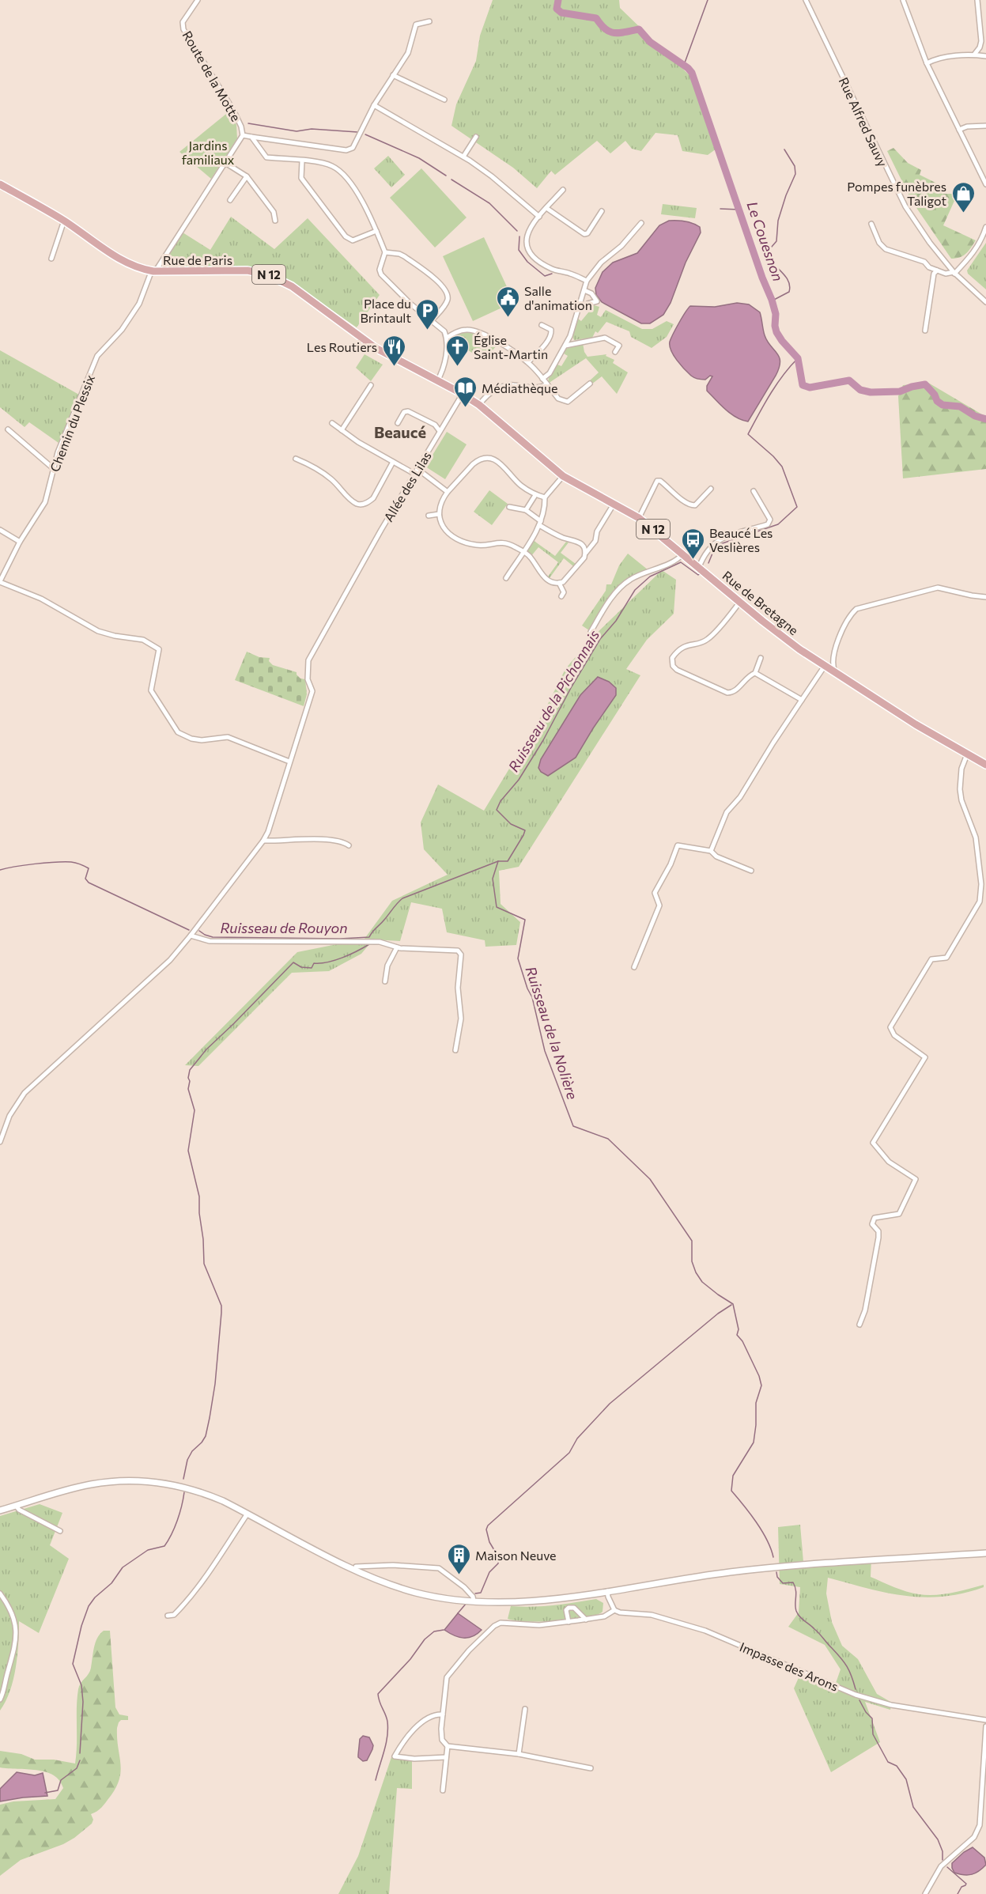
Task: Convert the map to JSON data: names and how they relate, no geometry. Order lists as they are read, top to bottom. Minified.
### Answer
{"streets":{"main road":["Rue de Paris","N 12","Rue de Bretagne"],"street":["Route de la Motte","Rue Alfred Sauvy","Chemin du Plessix","Allée des Lilas","Impasse des Arons"]},"crossings":[["Route de la Motte","Rue de Paris"],["Route de la Motte","Chemin du Plessix"],["Rue de Paris","N 12"],["Rue de Paris","Chemin du Plessix"],["Rue de Paris","Allée des Lilas"],["Rue de Paris","Rue de Bretagne"],["Allée des Lilas","Rue de Bretagne"]],"districts":["Beaucé"],"water":["Le Couesnon","Ruisseau de la Pichonnais","Ruisseau de Rouyon","Ruisseau de la Nolière"],"parks":["Jardins familiaux"],"places":{"shop":["Pompes funèbres Taligot"],"public building":["Salle d'animation"],"parking":["Place du Brintault"],"restaurant":["Les Routiers"],"church":["Église Saint-Martin"],"library":["Médiathèque"],"bus stop":["Beaucé Les Veslières"],"building":["Maison Neuve"]}}
